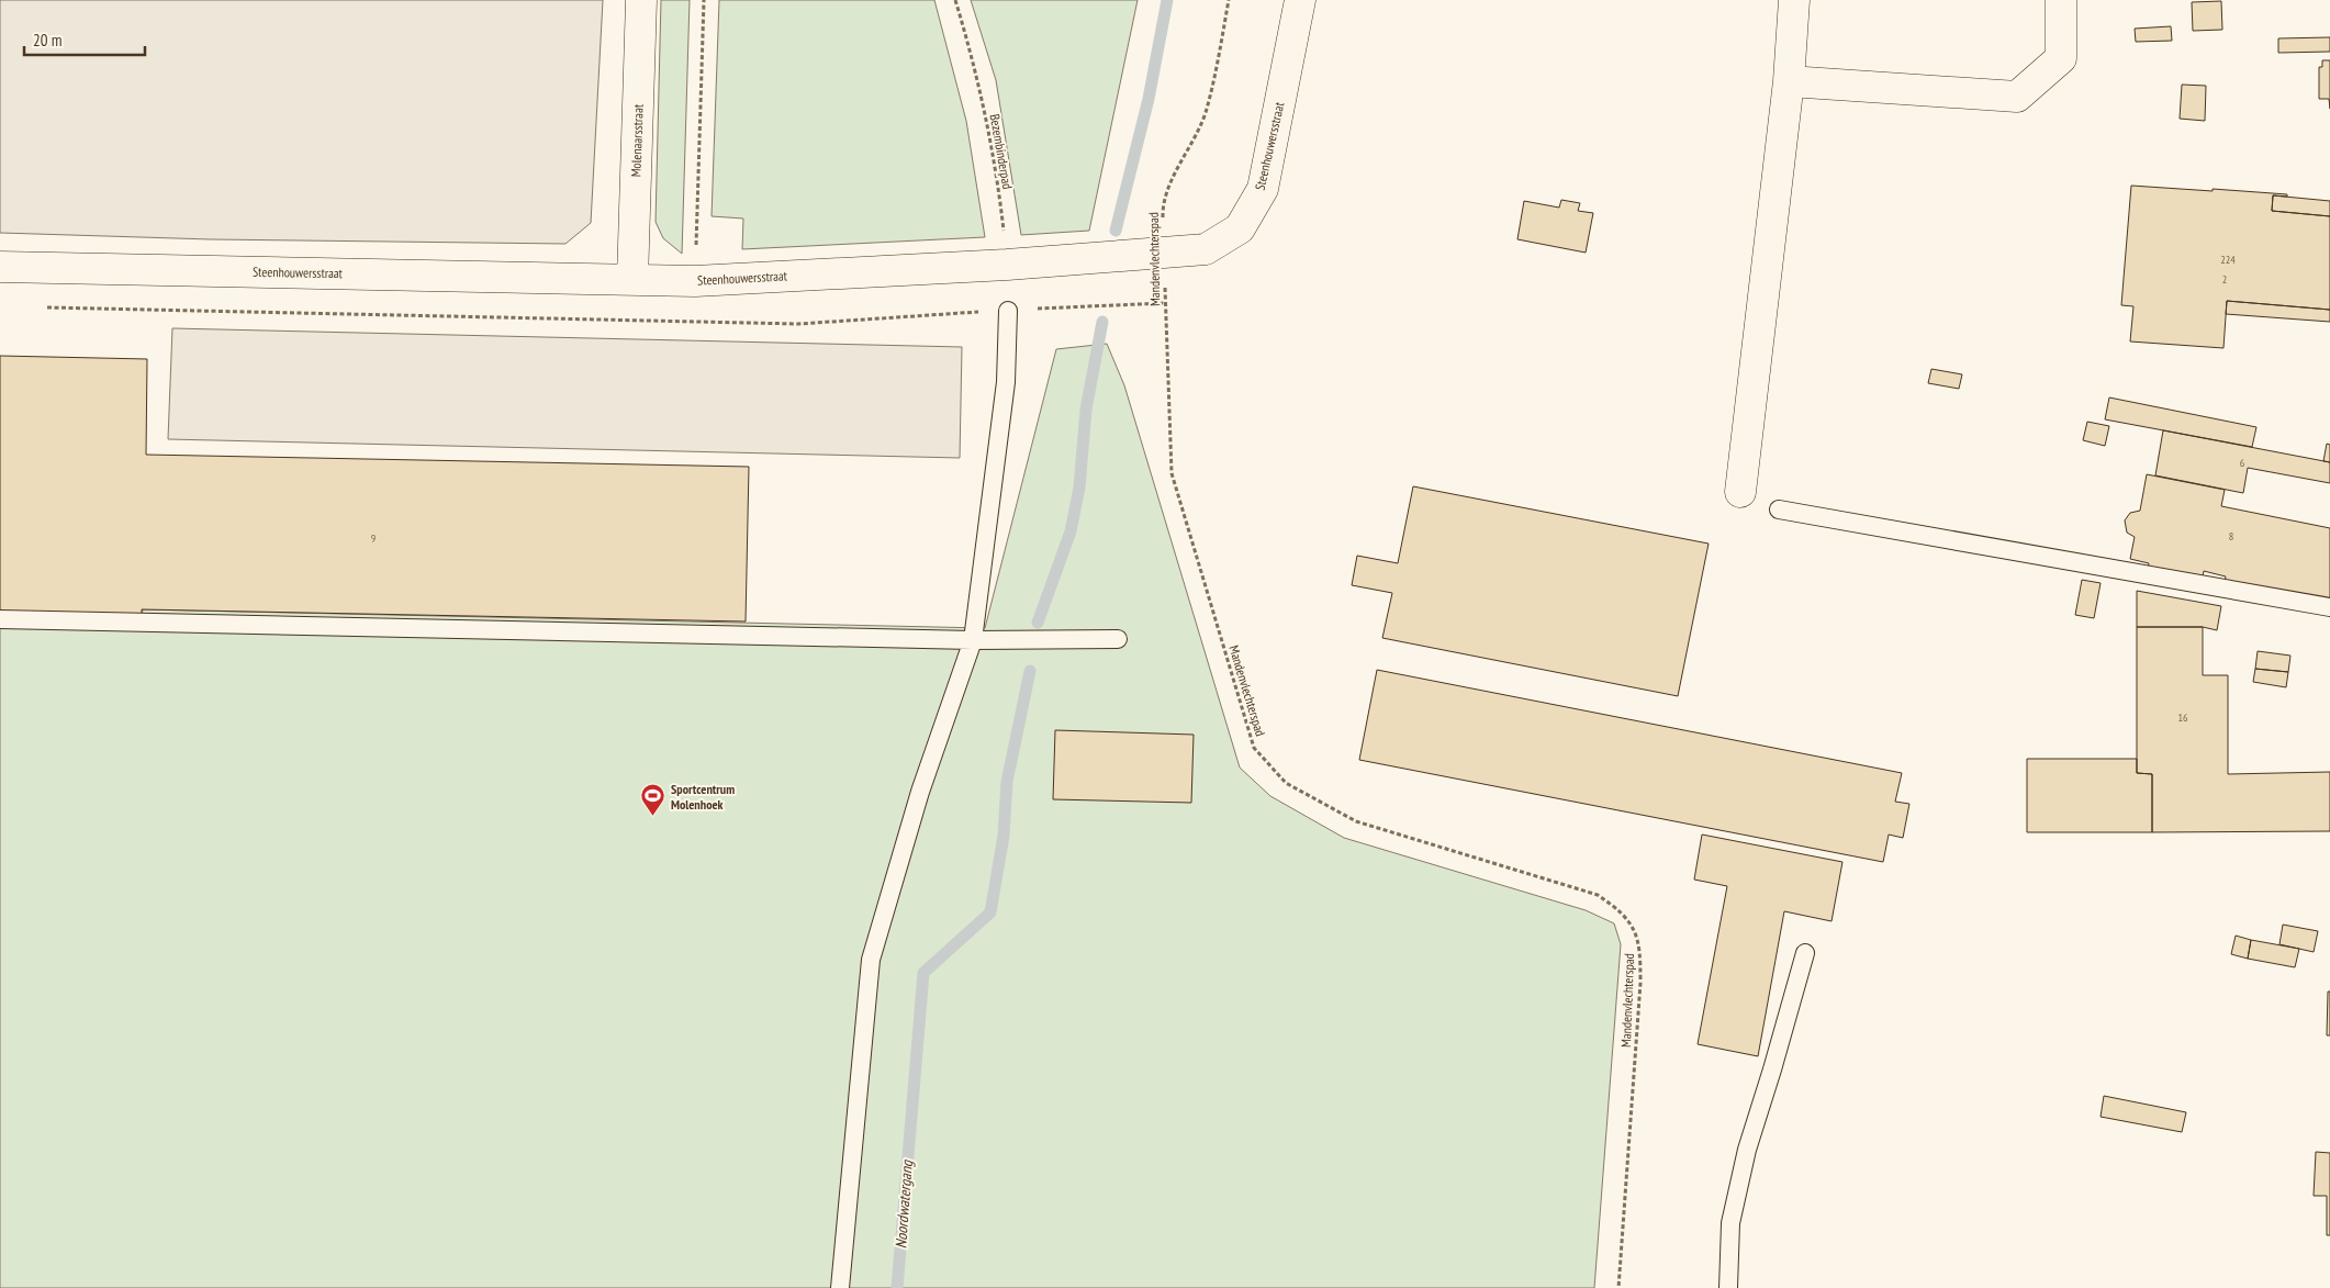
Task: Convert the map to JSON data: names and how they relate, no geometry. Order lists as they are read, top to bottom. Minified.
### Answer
{"streets":{"street":["Molenaarsstraat","Steenhouwersstraat"],"path":["Bezembinderpad","Mandenvlechterspad"]},"crossings":[["Molenaarsstraat","Steenhouwersstraat"],["Steenhouwersstraat","Bezembinderpad"],["Steenhouwersstraat","Mandenvlechterspad"]],"water":["Noordwatergang"],"places":{"sports":["Sportcentrum Molenhoek"]},"house_numbers":["224","2","6","8","9","16"],"scale_bar":"20 m"}
